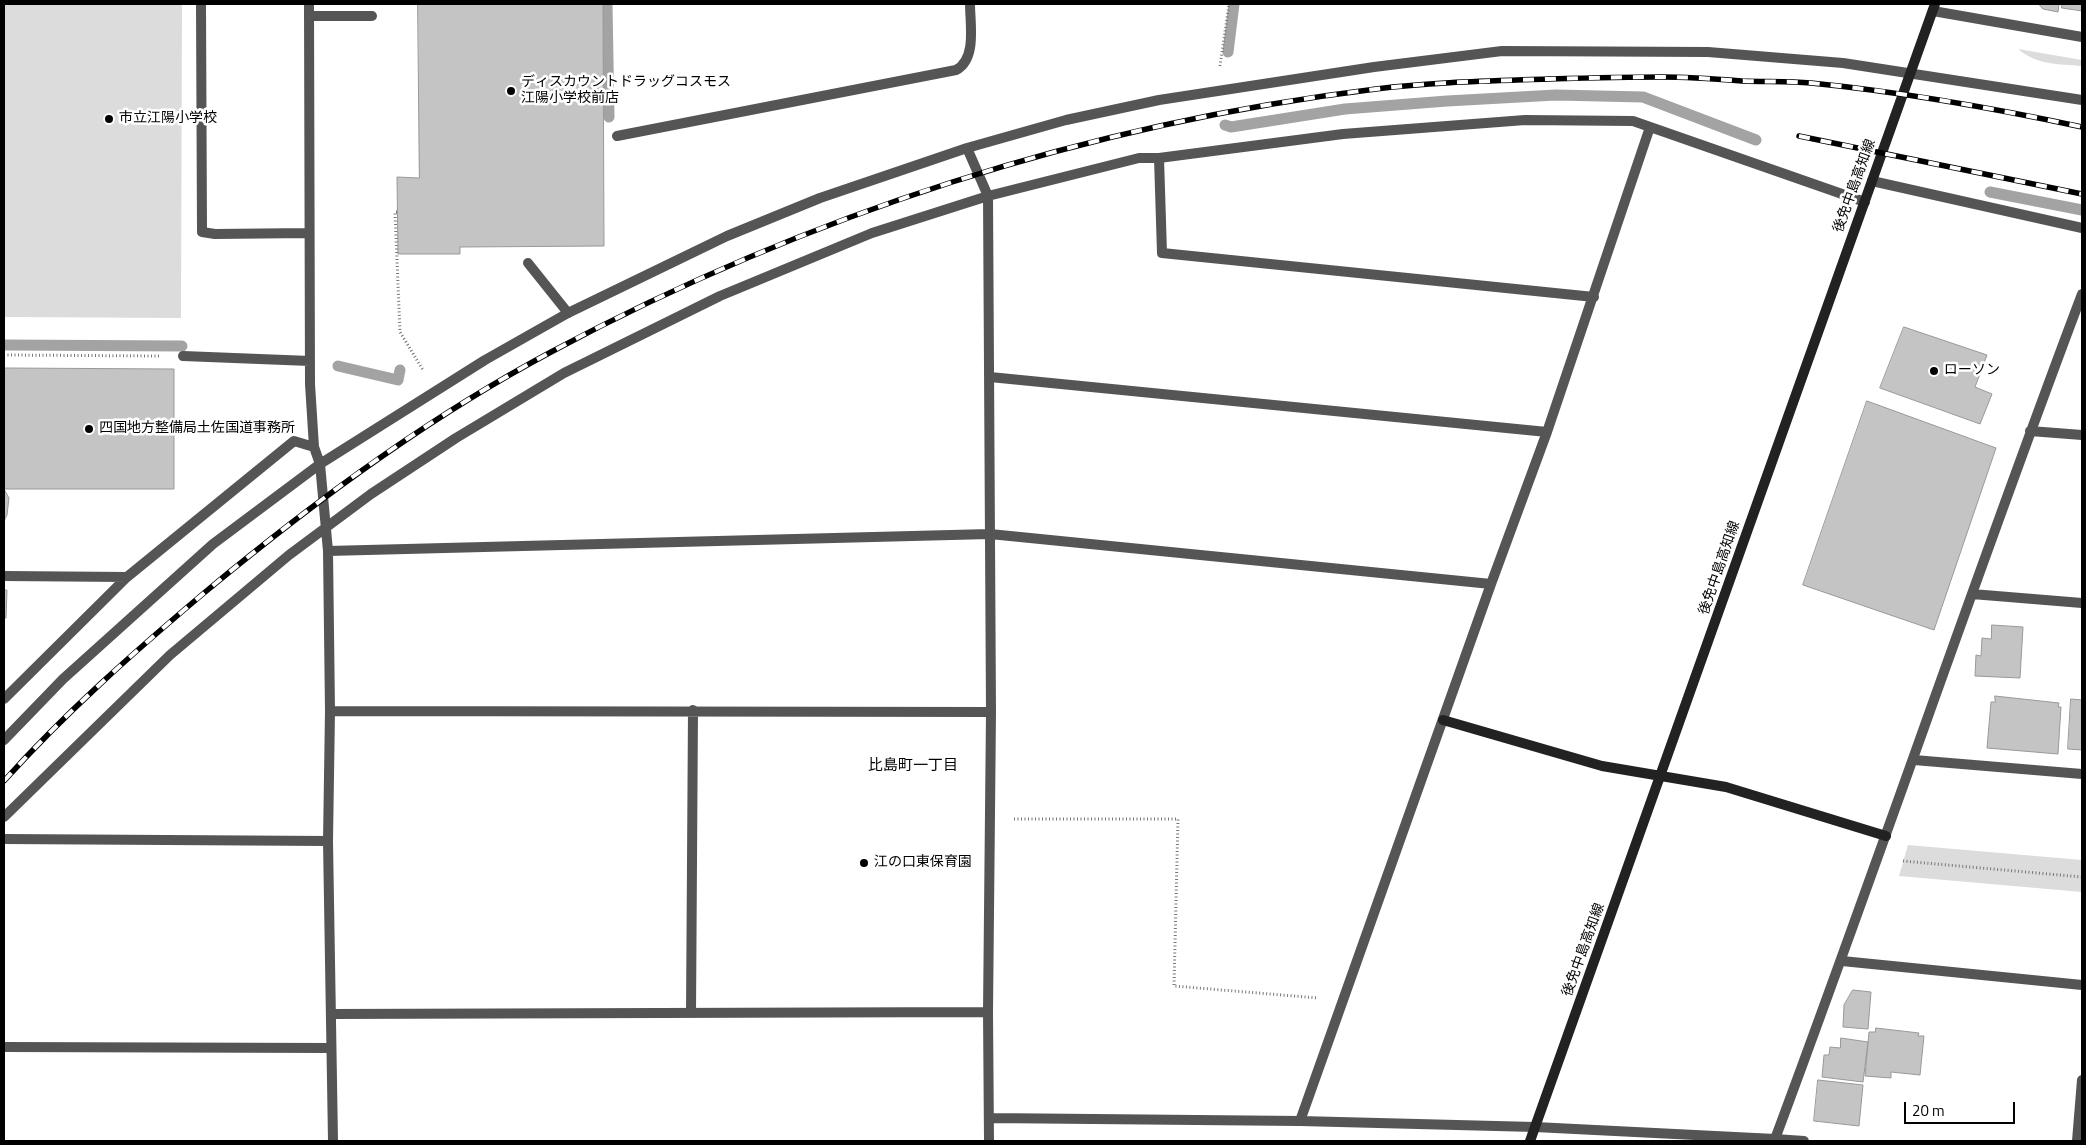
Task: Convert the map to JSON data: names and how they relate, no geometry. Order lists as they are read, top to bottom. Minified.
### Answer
{"streets":{"main road":["後免中島高知線"]},"districts":["比島町一丁目"],"places":["ディスカウントドラッグコスモス 江陽小学校前店","市立江陽小学校","ローソン","四国地方整備局土佐国道事務所","江の口東保育園"],"scale_bar":"20 m"}
